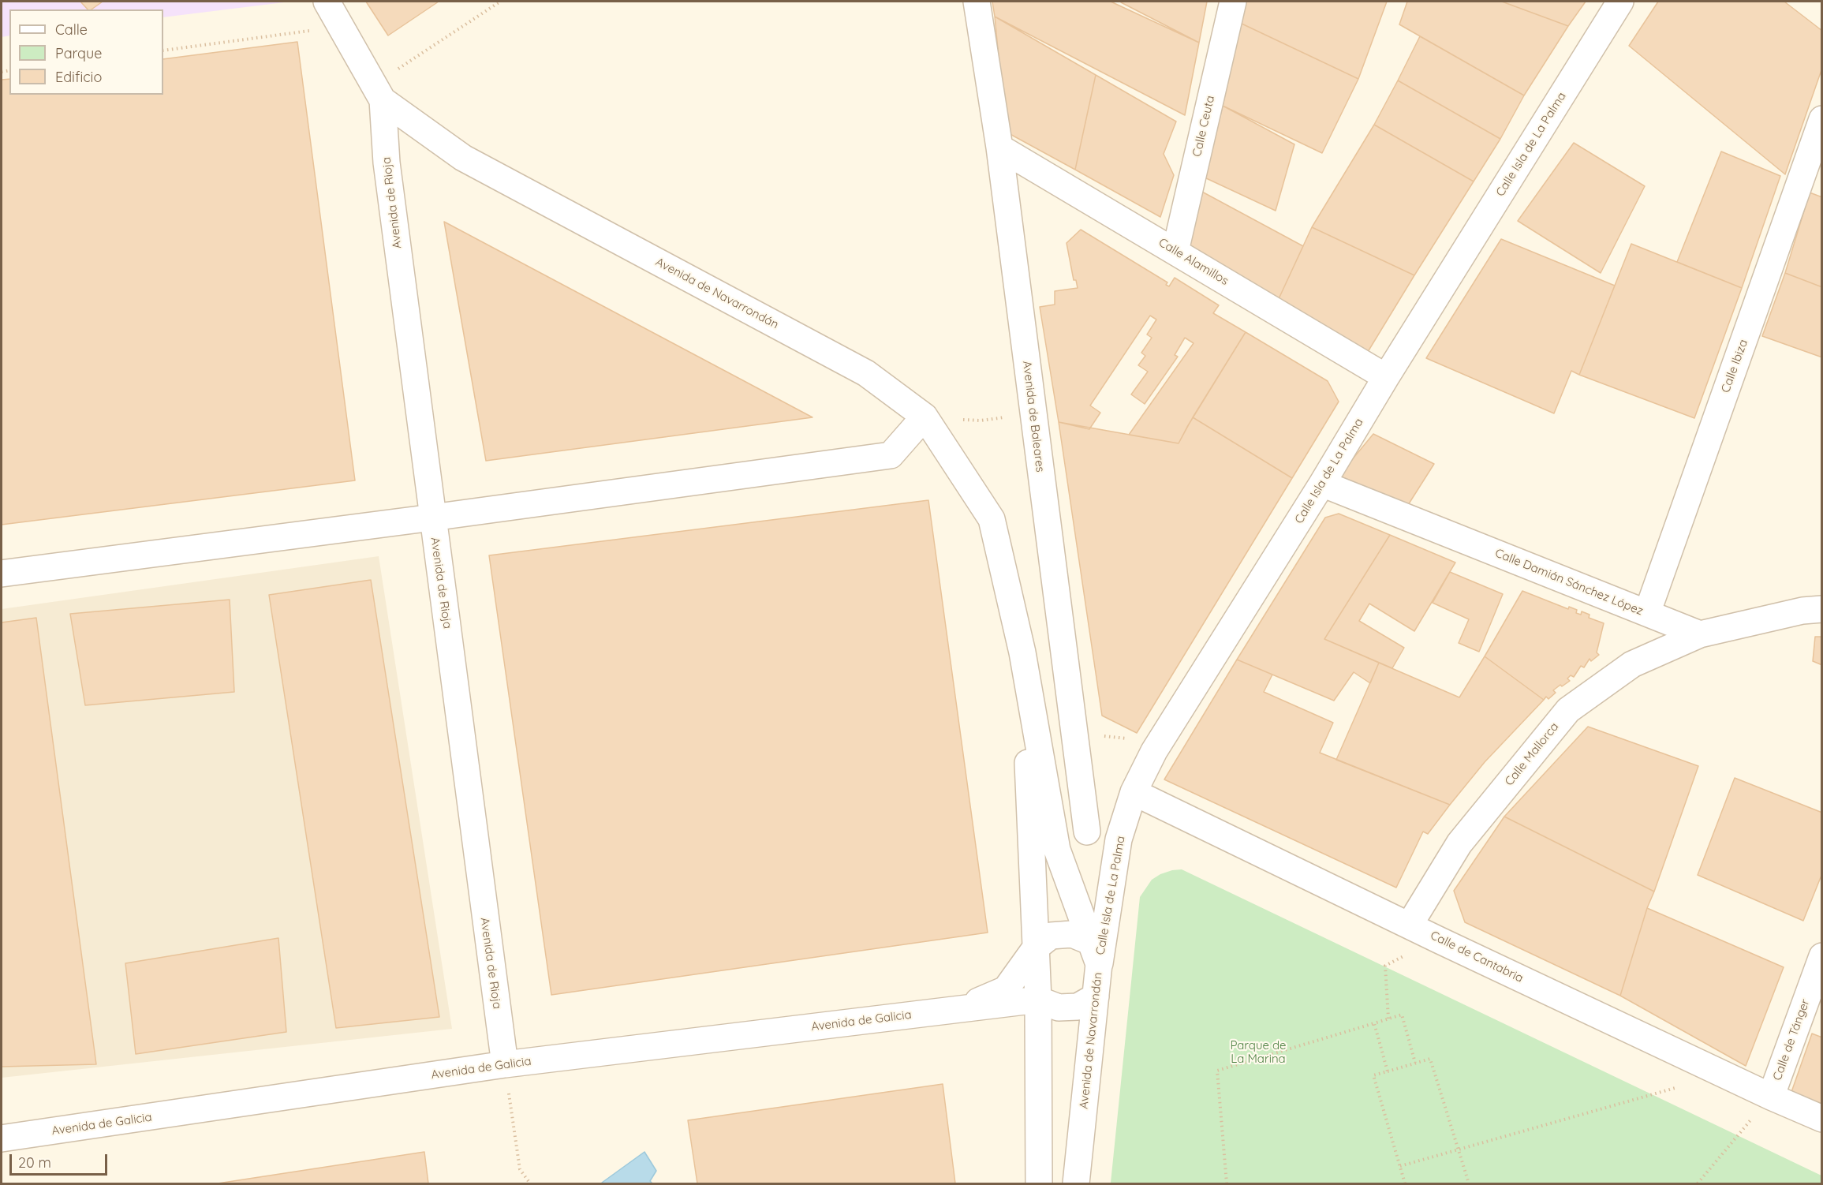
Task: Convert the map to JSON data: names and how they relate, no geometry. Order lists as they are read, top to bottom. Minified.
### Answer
{"streets":{"street":["Calle Ceuta","Calle Isla de La Palma","Avenida de Rioja","Calle Alamillos","Avenida de Navarrondán","Calle Ibiza","Avenida de Baleares","Calle Damián Sánchez López","Calle Mallorca","Calle de Cantabria","Avenida de Galicia","Calle de Tánger"]},"crossings":[["Calle Ceuta","Calle Alamillos"],["Calle Isla de La Palma","Calle Alamillos"],["Calle Isla de La Palma","Avenida de Navarrondán"],["Calle Isla de La Palma","Calle Damián Sánchez López"],["Calle Isla de La Palma","Calle de Cantabria"],["Calle Isla de La Palma","Avenida de Galicia"],["Avenida de Rioja","Avenida de Navarrondán"],["Avenida de Rioja","Avenida de Galicia"],["Calle Alamillos","Avenida de Baleares"],["Avenida de Navarrondán","Avenida de Galicia"],["Calle Ibiza","Calle Damián Sánchez López"],["Calle Damián Sánchez López","Calle Mallorca"],["Calle Mallorca","Calle de Cantabria"],["Calle de Cantabria","Calle de Tánger"]],"parks":["Parque de La Marina"],"legend":["Calle","Parque","Edificio"],"scale_bar":"20 m"}
